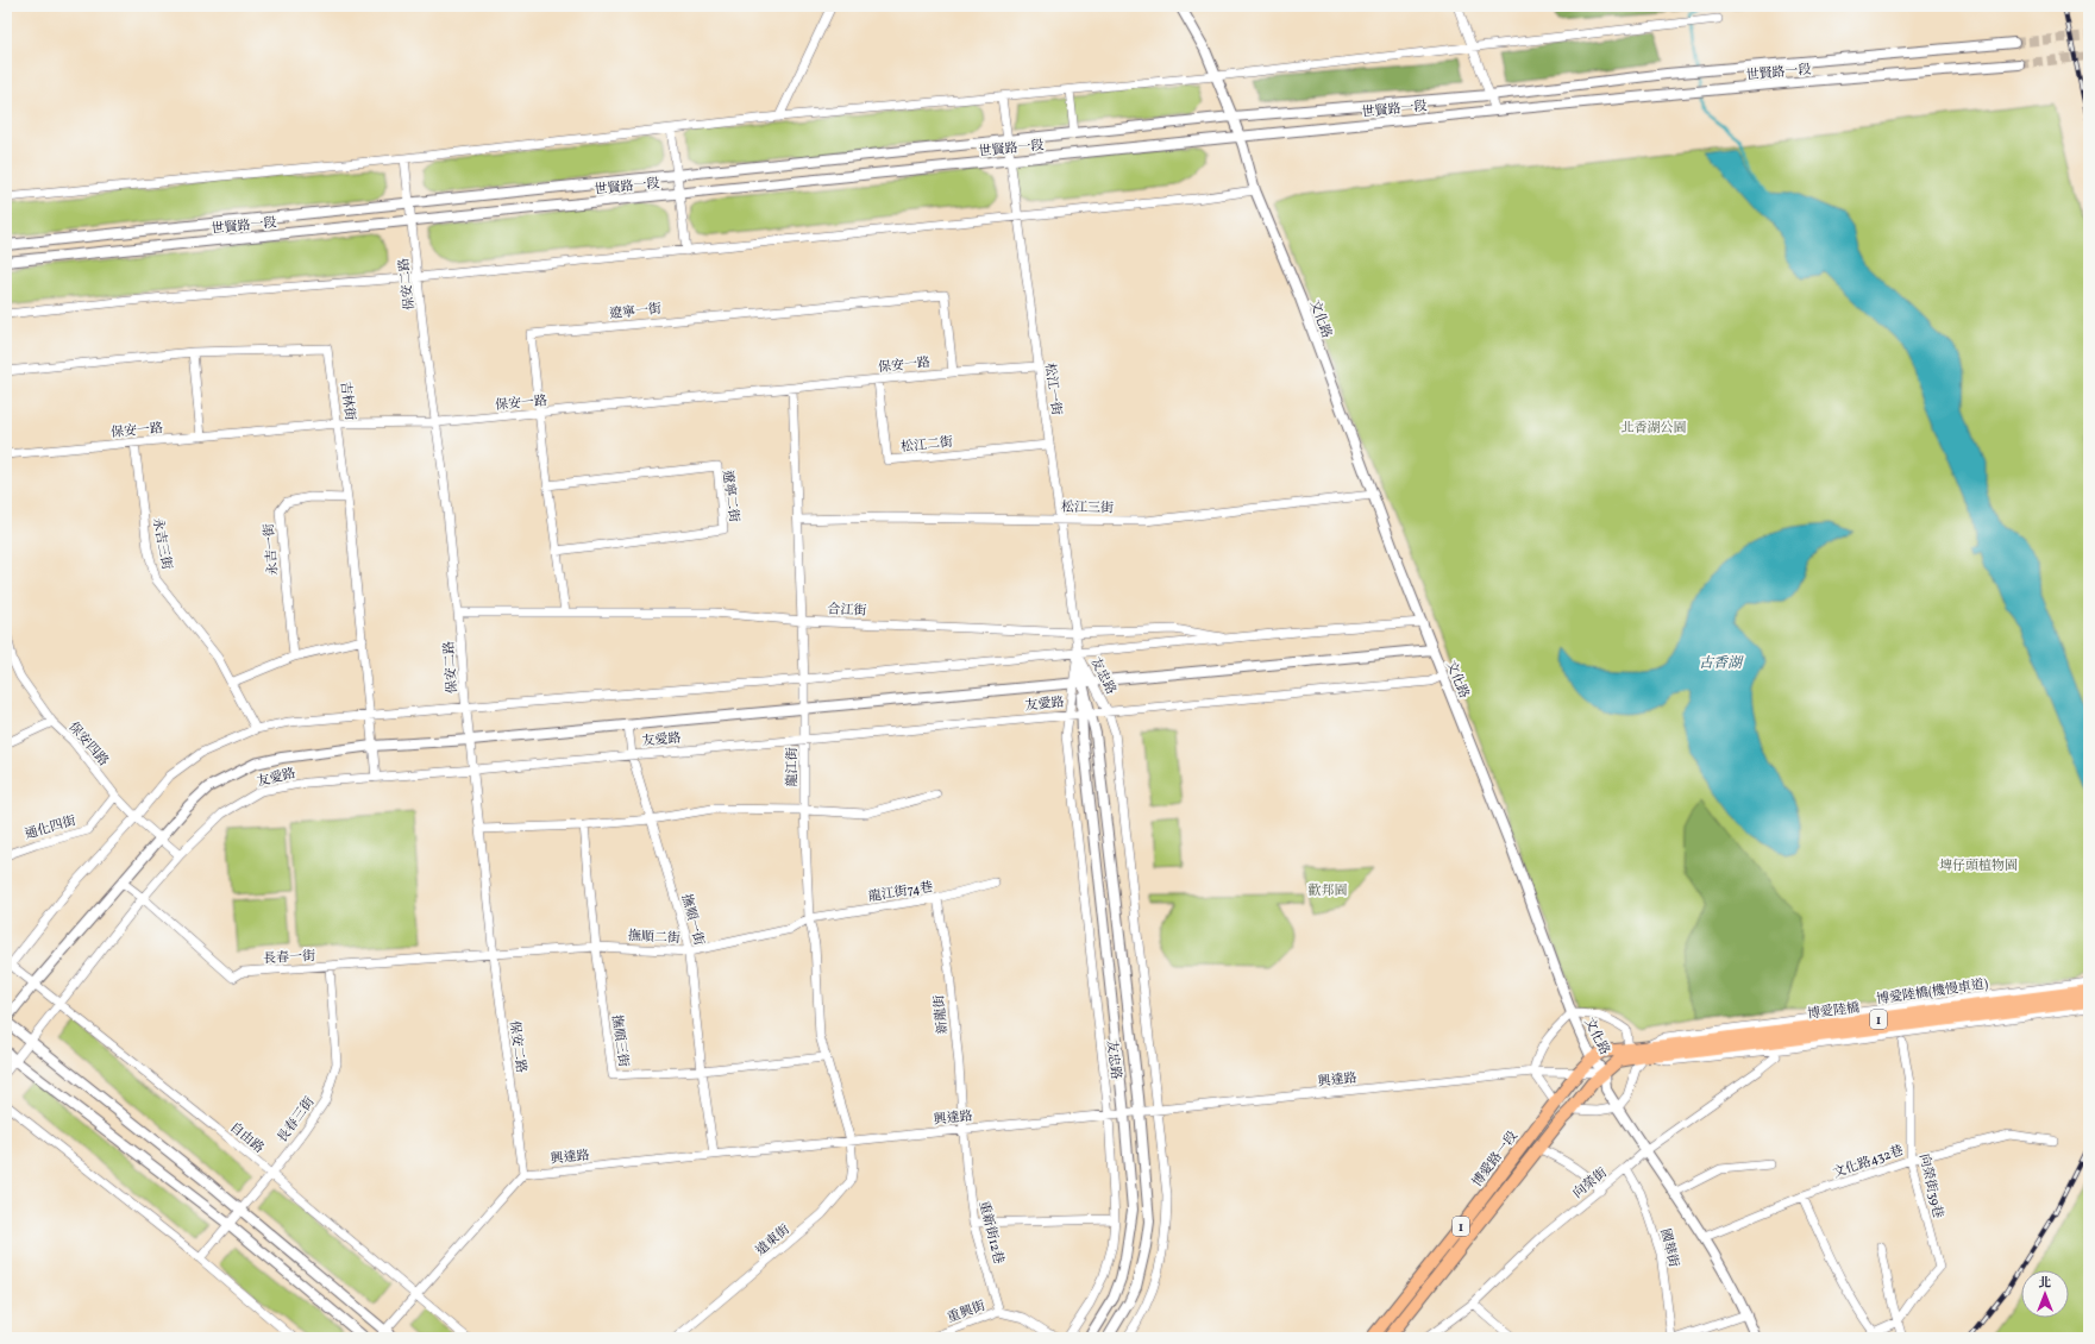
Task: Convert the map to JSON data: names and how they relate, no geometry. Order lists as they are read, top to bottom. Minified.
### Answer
{"streets":{"main road":["博愛陸橋","1","博愛路一段"],"street":["世賢路一段","保安二路","遼寧一街","文化路","保安一路","松江一街","吉林街","松江二街","遼寧二街","松江三街","永吉三街","永吉一街","合江街","友忠路","友愛路","保安四路","龍江街","通化四街","龍江街74巷","撫順一街","撫順二街","長春一街","博愛陸橋(機慢車道)","新龍街","撫順三街","興達路","長春三街","自由路","文化路432巷","向榮街","向榮街39巷","重新街12巷","遠東街","國華街","重興街"]},"crossings":[["世賢路一段","保安二路"],["世賢路一段","文化路"],["世賢路一段","松江一街"],["保安二路","保安一路"],["保安二路","合江街"],["保安二路","友愛路"],["保安二路","撫順二街"],["保安二路","長春一街"],["保安二路","興達路"],["遼寧一街","保安一路"],["遼寧一街","遼寧二街"],["遼寧一街","合江街"],["文化路","松江三街"],["文化路","友愛路"],["文化路","興達路"],["文化路","博愛路一段"],["文化路","文化路432巷"],["文化路","向榮街"],["保安一路","松江一街"],["保安一路","吉林街"],["保安一路","松江二街"],["保安一路","永吉三街"],["保安一路","龍江街"],["松江一街","松江二街"],["松江一街","松江三街"],["松江一街","合江街"],["松江一街","友忠路"],["松江一街","友愛路"],["吉林街","永吉一街"],["吉林街","友愛路"],["松江三街","龍江街"],["合江街","龍江街"],["友忠路","友愛路"],["友忠路","興達路"],["友愛路","保安四路"],["友愛路","龍江街"],["友愛路","撫順一街"],["友愛路","長春一街"],["友愛路","自由路"],["保安四路","通化四街"],["龍江街","龍江街74巷"],["龍江街","撫順二街"],["龍江街","撫順三街"],["龍江街","興達路"],["龍江街","遠東街"],["龍江街74巷","撫順二街"],["龍江街74巷","新龍街"],["撫順一街","撫順二街"],["撫順一街","撫順三街"],["撫順一街","興達路"],["撫順二街","長春一街"],["撫順二街","撫順三街"],["長春一街","長春三街"],["博愛陸橋(機慢車道)","博愛陸橋"],["博愛陸橋(機慢車道)","博愛路一段"],["博愛陸橋","博愛路一段"],["新龍街","興達路"],["新龍街","重新街12巷"],["興達路","博愛路一段"],["興達路","重新街12巷"],["興達路","遠東街"],["長春三街","自由路"],["文化路432巷","向榮街39巷"],["向榮街","國華街"],["重新街12巷","重興街"]],"water":["古香湖"],"parks":["北香湖公園","埤仔頭植物園","歡邦園"],"north":"top"}
